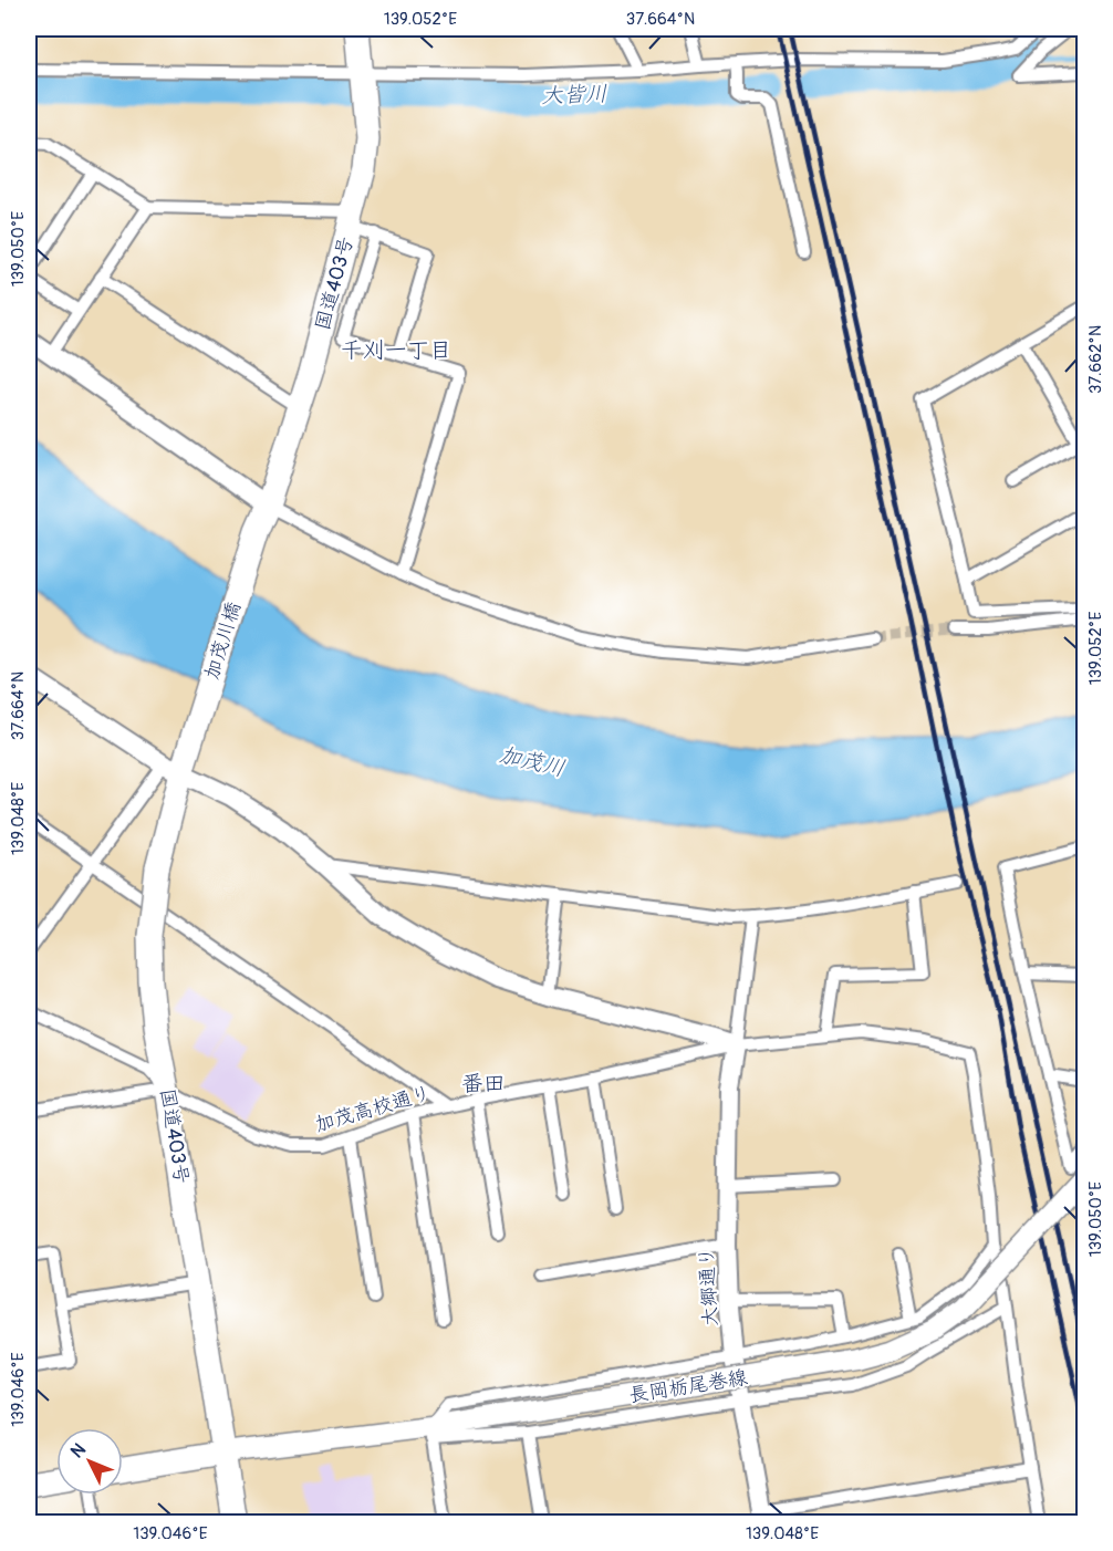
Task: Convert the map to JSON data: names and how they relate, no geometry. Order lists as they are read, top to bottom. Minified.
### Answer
{"streets":{"highway":["国道403号","加茂川橋"],"main road":["長岡栃尾巻線"],"street":["加茂高校通り","大郷通り"]},"crossings":[["国道403号","加茂川橋"],["国道403号","加茂高校通り"],["国道403号","長岡栃尾巻線"],["加茂高校通り","大郷通り"]],"districts":["千刈一丁目","番田"],"water":["大皆川","加茂川"],"north":"top left","coordinates":["139.052°E","37.664°N","139.050°E","37.662°N","139.048°E","139.046°E"]}
